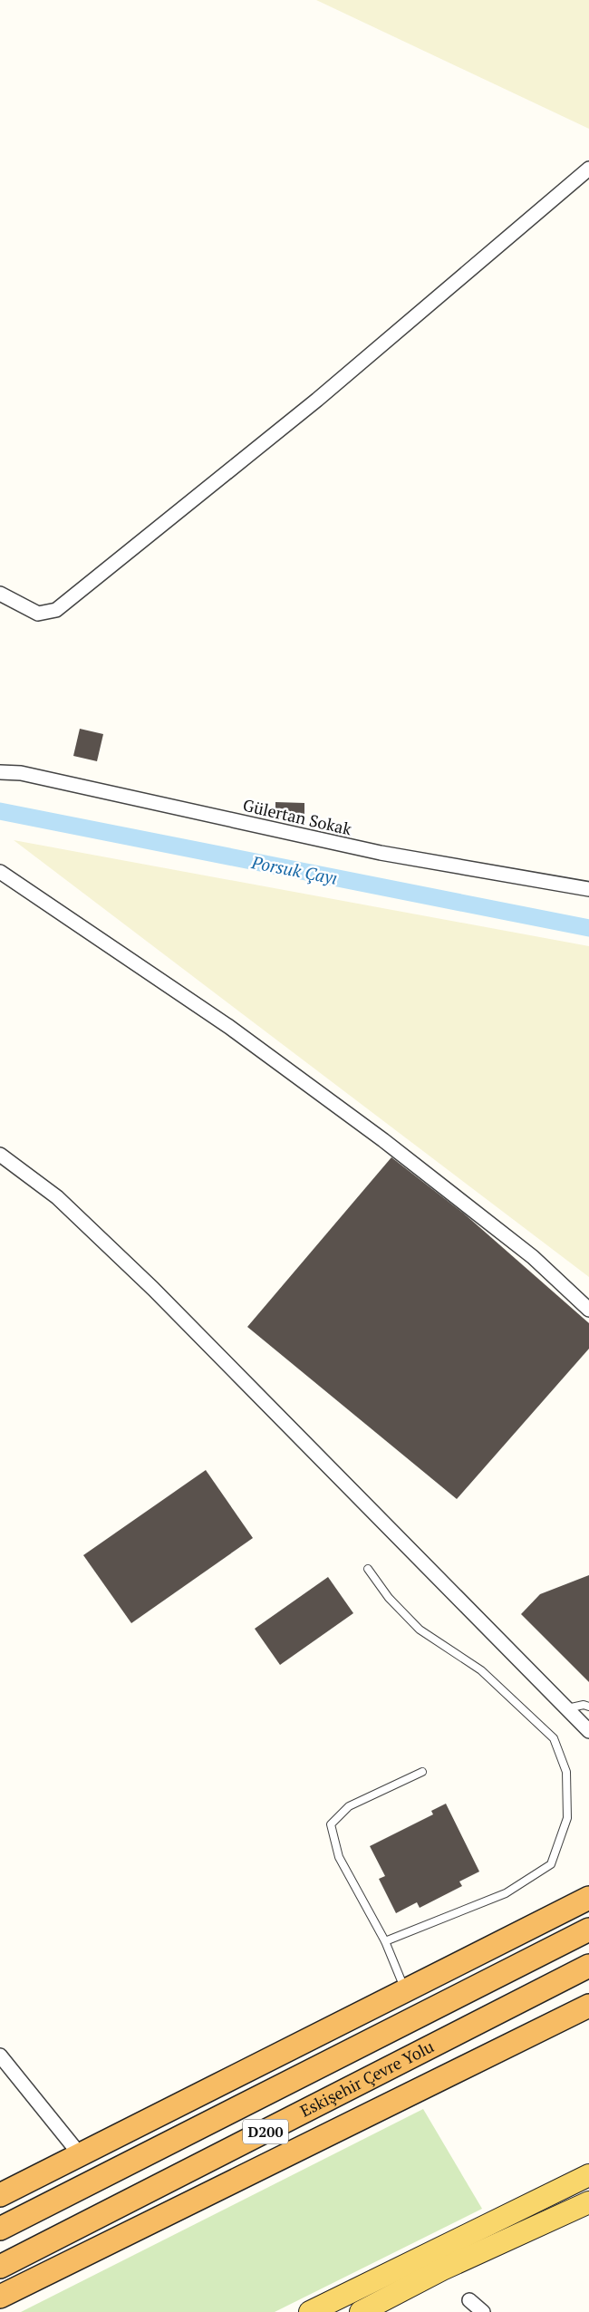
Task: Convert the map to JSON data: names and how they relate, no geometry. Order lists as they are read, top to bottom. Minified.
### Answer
{"streets":{"highway":["Eskişehir Çevre Yolu","D200"],"street":["Gülertan Sokak"]},"water":["Porsuk Çayı"]}
